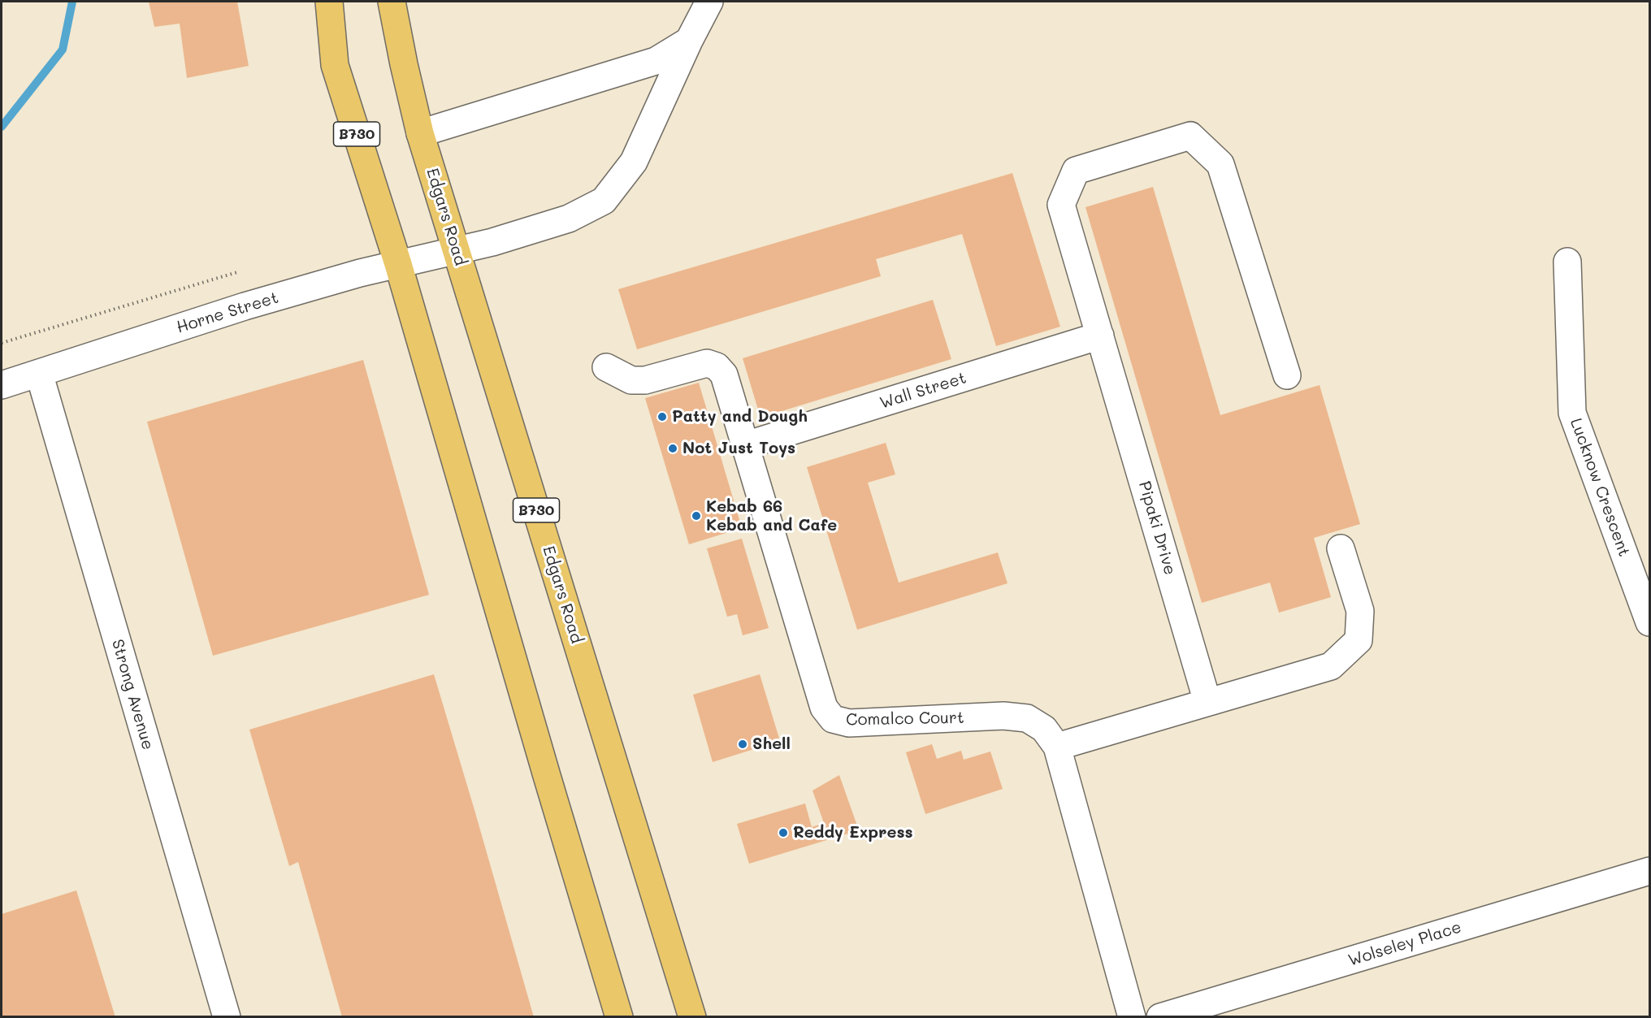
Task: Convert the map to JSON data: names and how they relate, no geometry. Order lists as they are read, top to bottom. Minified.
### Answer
{"streets":{"main road":["B730","Edgars Road"],"street":["Horne Street","Wall Street","Lucknow Crescent","Pipaki Drive","Strong Avenue","Comalco Court","Wolseley Place"]},"crossings":[["B730","Horne Street"],["Edgars Road","Horne Street"],["Horne Street","Strong Avenue"],["Wall Street","Pipaki Drive"],["Wall Street","Comalco Court"]],"places":["Patty and Dough","Not Just Toys","Kebab 66 Kebab and Cafe","Shell","Reddy Express"]}
